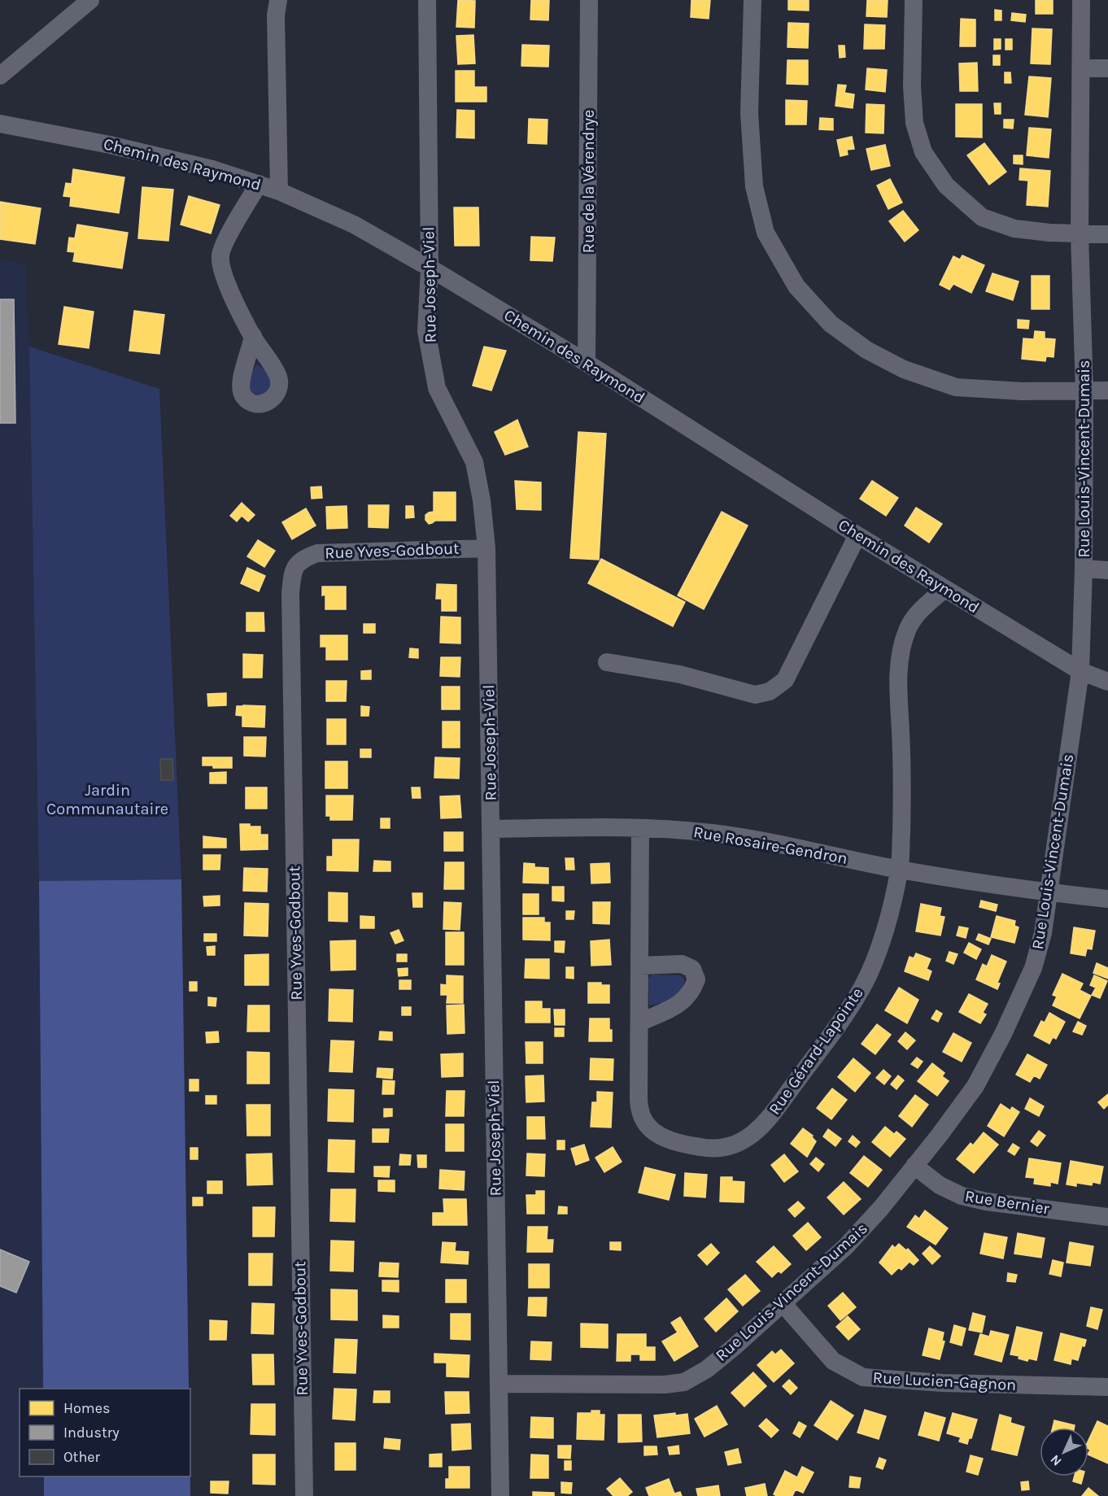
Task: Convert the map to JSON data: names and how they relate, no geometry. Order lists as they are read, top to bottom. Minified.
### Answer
{"streets":{"street":["Chemin des Raymond","Rue de la Vérendrye","Rue Joseph-Viel","Rue Louis-Vincent-Dumais","Rue Yves-Godbout","Rue Rosaire-Gendron","Rue Gérard-Lapointe","Rue Bernier","Rue Lucien-Gagnon"]},"crossings":[["Chemin des Raymond","Rue de la Vérendrye"],["Chemin des Raymond","Rue Joseph-Viel"],["Chemin des Raymond","Rue Louis-Vincent-Dumais"],["Chemin des Raymond","Rue Gérard-Lapointe"],["Rue Joseph-Viel","Rue Louis-Vincent-Dumais"],["Rue Joseph-Viel","Rue Yves-Godbout"],["Rue Joseph-Viel","Rue Rosaire-Gendron"],["Rue Louis-Vincent-Dumais","Rue Rosaire-Gendron"],["Rue Louis-Vincent-Dumais","Rue Bernier"],["Rue Louis-Vincent-Dumais","Rue Lucien-Gagnon"],["Rue Rosaire-Gendron","Rue Gérard-Lapointe"]],"parks":["Jardin Communautaire"],"legend":["Homes","Industry","Other"],"north":"bottom left"}
